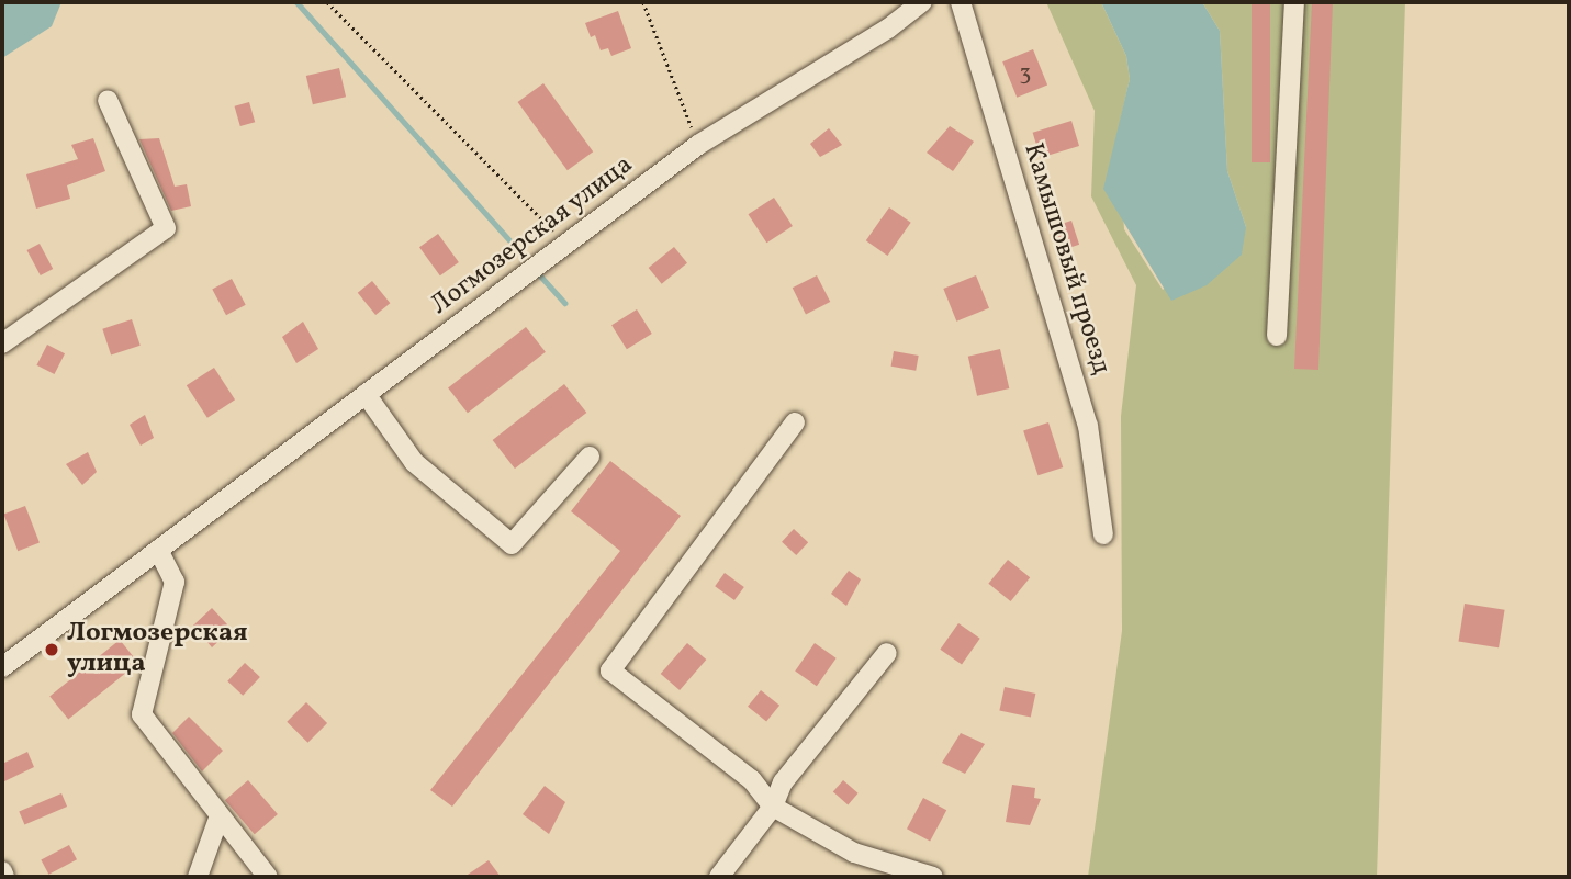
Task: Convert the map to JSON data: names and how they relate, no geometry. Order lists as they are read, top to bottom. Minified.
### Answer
{"streets":{"street":["Логмозерская улица","Камышовый проезд"]},"places":["Логмозерская улица"],"house_numbers":["3"]}
